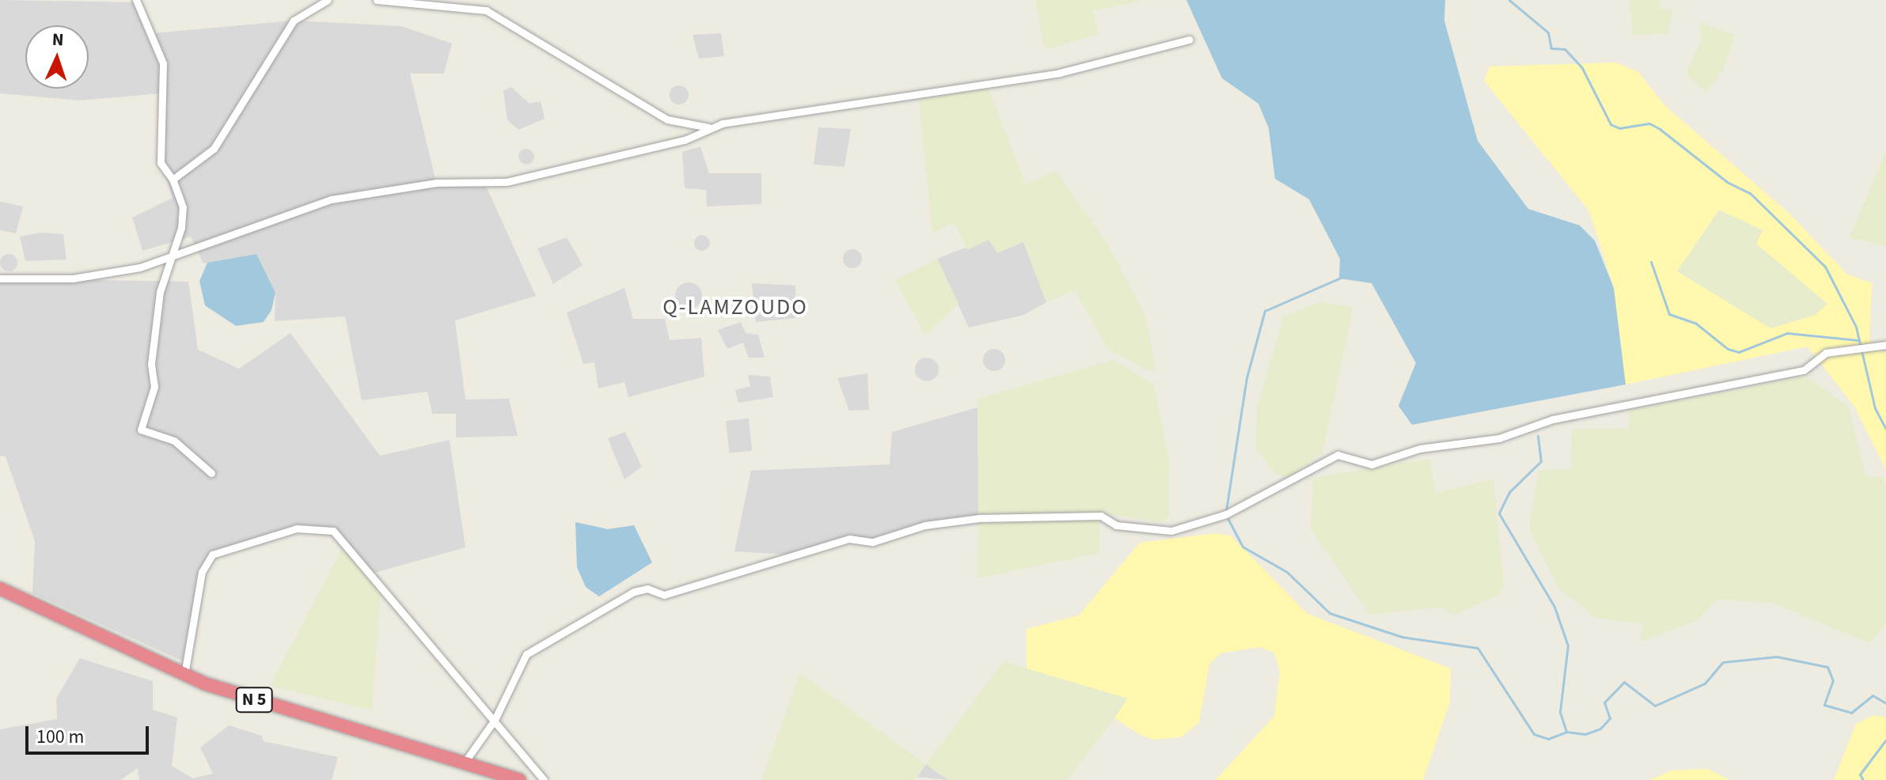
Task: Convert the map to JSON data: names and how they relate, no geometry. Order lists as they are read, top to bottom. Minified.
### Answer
{"streets":{"highway":["N 5"]},"districts":["Q-LAMZOUDO"],"scale_bar":"100 m","north":"top"}
